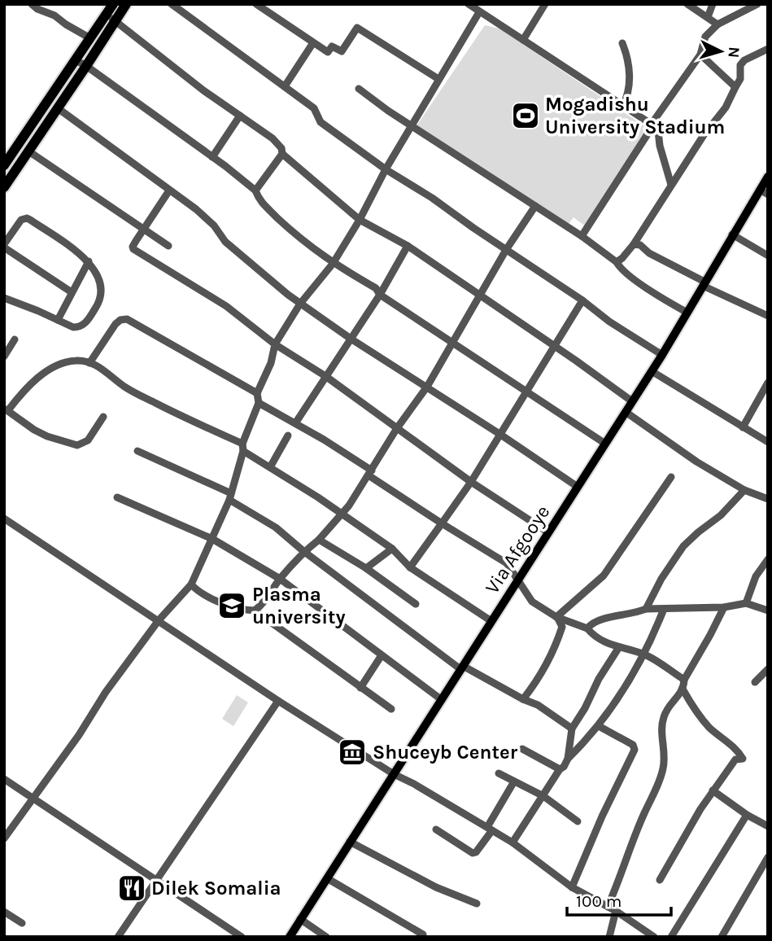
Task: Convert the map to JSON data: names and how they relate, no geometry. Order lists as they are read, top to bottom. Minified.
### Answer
{"streets":{"main road":["Via Afgooye"]},"places":{"sports":["Mogadishu University Stadium"],"school or university":["Plasma university"],"museum":["Shuceyb Center"],"restaurant":["Dilek Somalia"]},"scale_bar":"100 m","north":"right"}
